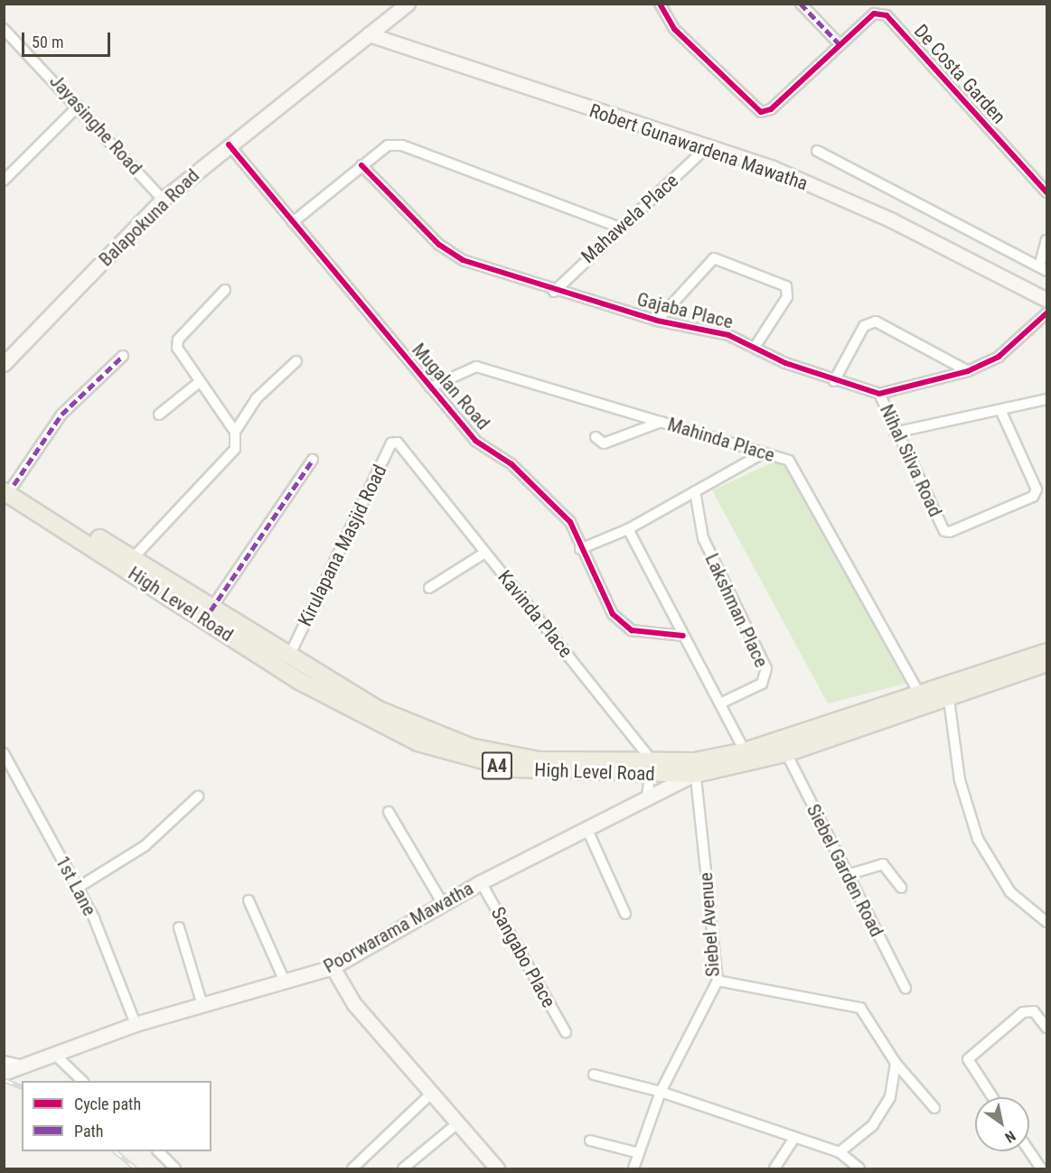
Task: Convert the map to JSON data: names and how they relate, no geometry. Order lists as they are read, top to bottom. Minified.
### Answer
{"streets":{"highway":["High Level Road","A4"],"main road":["Robert Gunawardena Mawatha","Balapokuna Road","Poorwarama Mawatha"],"street":["De Costa Garden","Jayasinghe Road","Mahawela Place","Gajaba Place","Mugalan Road","Mahinda Place","Nihal Silva Road","Kirulapana Masjid Road","Lakshman Place","Kavinda Place","Siebel Garden Road","1st Lane","Siebel Avenue","Sangabo Place"]},"crossings":[["Jayasinghe Road","Balapokuna Road"],["Robert Gunawardena Mawatha","Balapokuna Road"],["Robert Gunawardena Mawatha","Mahawela Place"],["Balapokuna Road","Mugalan Road"],["Mahawela Place","Gajaba Place"],["Gajaba Place","Nihal Silva Road"],["Mugalan Road","Mahinda Place"],["Mahinda Place","High Level Road"],["Kirulapana Masjid Road","Kavinda Place"],["High Level Road","Kavinda Place"],["High Level Road","Siebel Garden Road"],["High Level Road","Siebel Avenue"],["High Level Road","Poorwarama Mawatha"],["1st Lane","Poorwarama Mawatha"],["Siebel Avenue","Poorwarama Mawatha"],["Poorwarama Mawatha","Sangabo Place"]],"legend":["Cycle path","Path"],"scale_bar":"50 m","north":"bottom right"}
